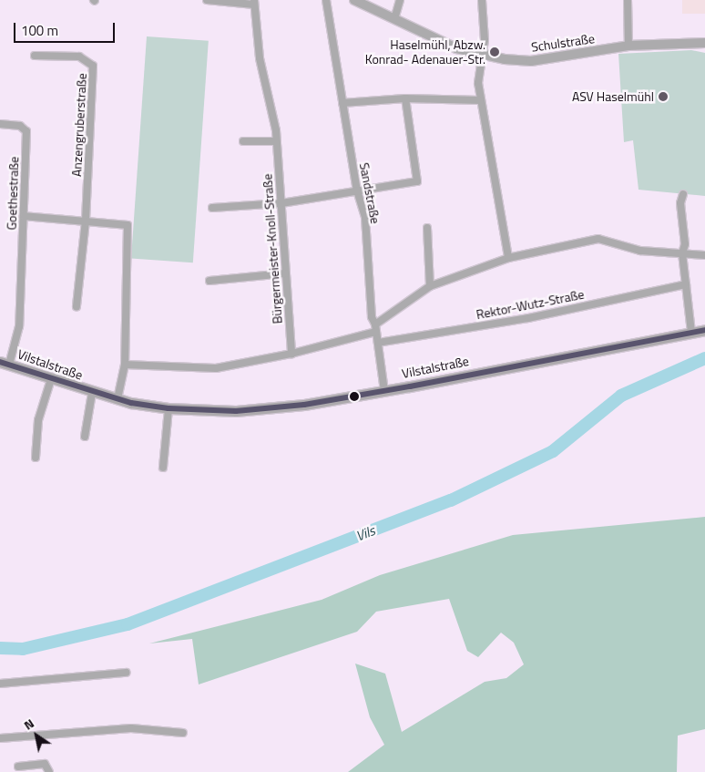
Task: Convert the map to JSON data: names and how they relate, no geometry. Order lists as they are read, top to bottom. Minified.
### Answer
{"streets":{"main road":["Vilstalstraße"],"street":["Schulstraße","Anzengruberstraße","Goethestraße","Sandstraße","Bürgermeister-Knoll-Straße","Rektor-Wutz-Straße"]},"crossings":[["Goethestraße","Vilstalstraße"],["Sandstraße","Rektor-Wutz-Straße"],["Sandstraße","Vilstalstraße"]],"water":["Vils"],"places":["Haselmühl, Abzw. Konrad- Adenauer-Str.","ASV Haselmühl"],"scale_bar":"100 m","north":"top left"}
